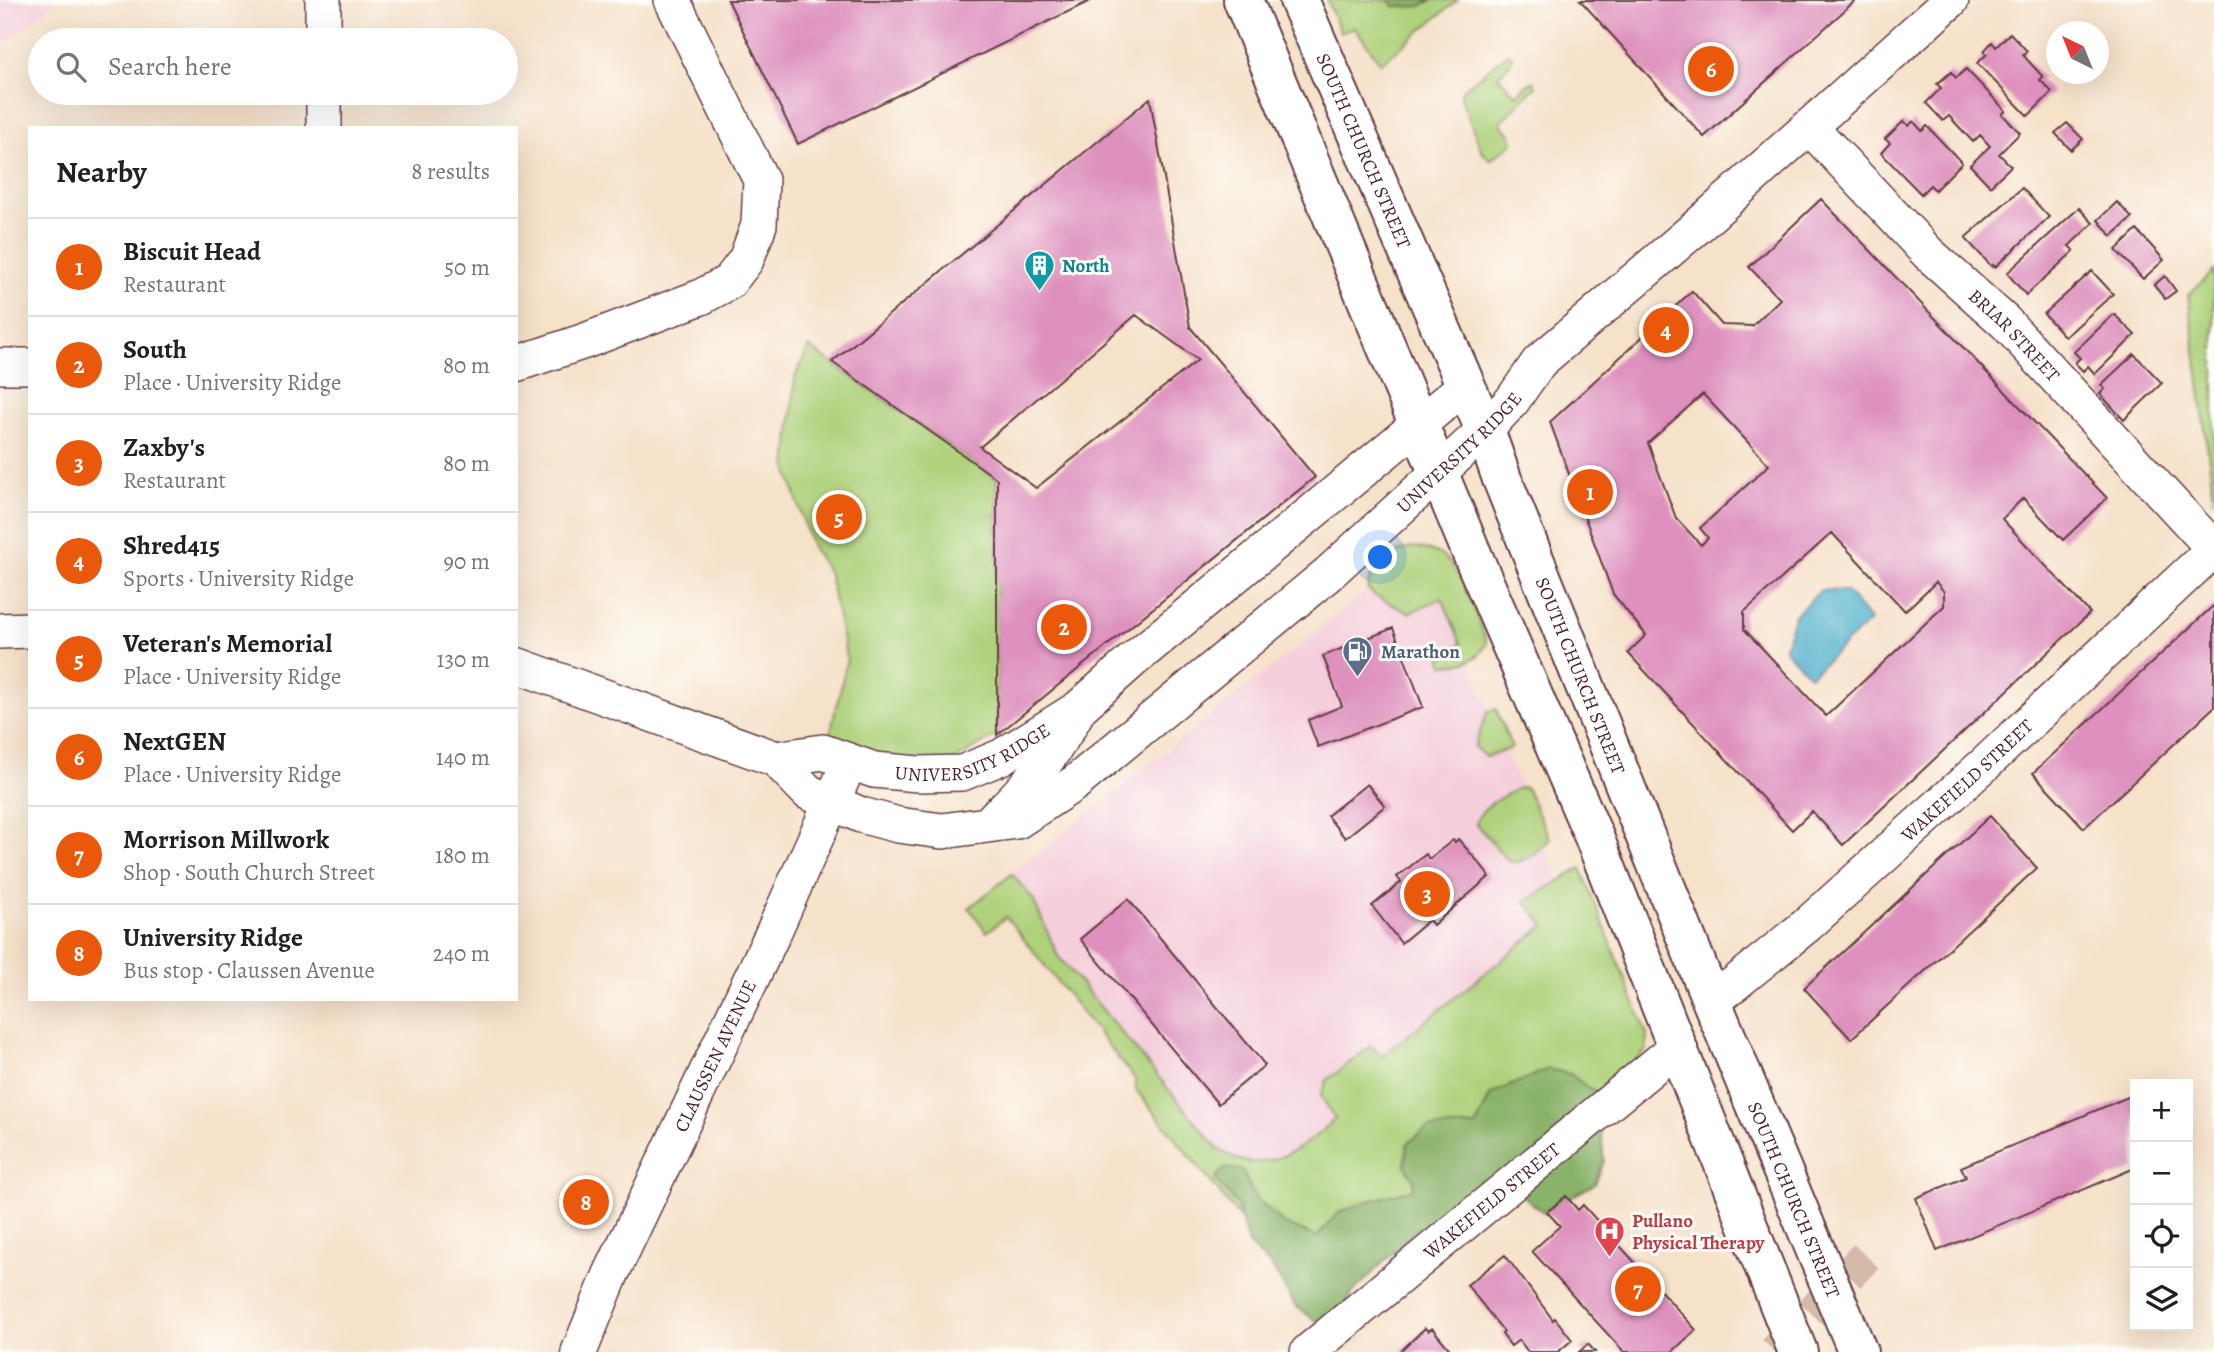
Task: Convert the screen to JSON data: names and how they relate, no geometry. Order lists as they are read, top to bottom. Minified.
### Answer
{"streets":{"main road":["SOUTH CHURCH STREET"],"street":["BRIAR STREET","UNIVERSITY RIDGE","WAKEFIELD STREET","CLAUSSEN AVENUE"]},"crossings":[["SOUTH CHURCH STREET","UNIVERSITY RIDGE"],["SOUTH CHURCH STREET","WAKEFIELD STREET"],["BRIAR STREET","UNIVERSITY RIDGE"],["BRIAR STREET","WAKEFIELD STREET"],["UNIVERSITY RIDGE","CLAUSSEN AVENUE"]],"places":{"building":["North"],"fuel station":["Marathon"],"hospital":["Pullano Physical Therapy"]},"north":"top left","page":{"search":"Search here","pins":["6","4","1","5","2","3","8","7"],"heading":["Nearby","8 results"],"list":[{"mark":"1","name":"Biscuit Head","note":"Restaurant","value":"50 m"},{"mark":"2","name":"South","note":"Place · University Ridge","value":"80 m"},{"mark":"3","name":"Zaxby's","note":"Restaurant","value":"80 m"},{"mark":"4","name":"Shred415","note":"Sports · University Ridge","value":"90 m"},{"mark":"5","name":"Veteran's Memorial","note":"Place · University Ridge","value":"130 m"},{"mark":"6","name":"NextGEN","note":"Place · University Ridge","value":"140 m"},{"mark":"7","name":"Morrison Millwork","note":"Shop · South Church Street","value":"180 m"},{"mark":"8","name":"University Ridge","note":"Bus stop · Claussen Avenue","value":"240 m"}],"map_buttons":["+","−"]}}
